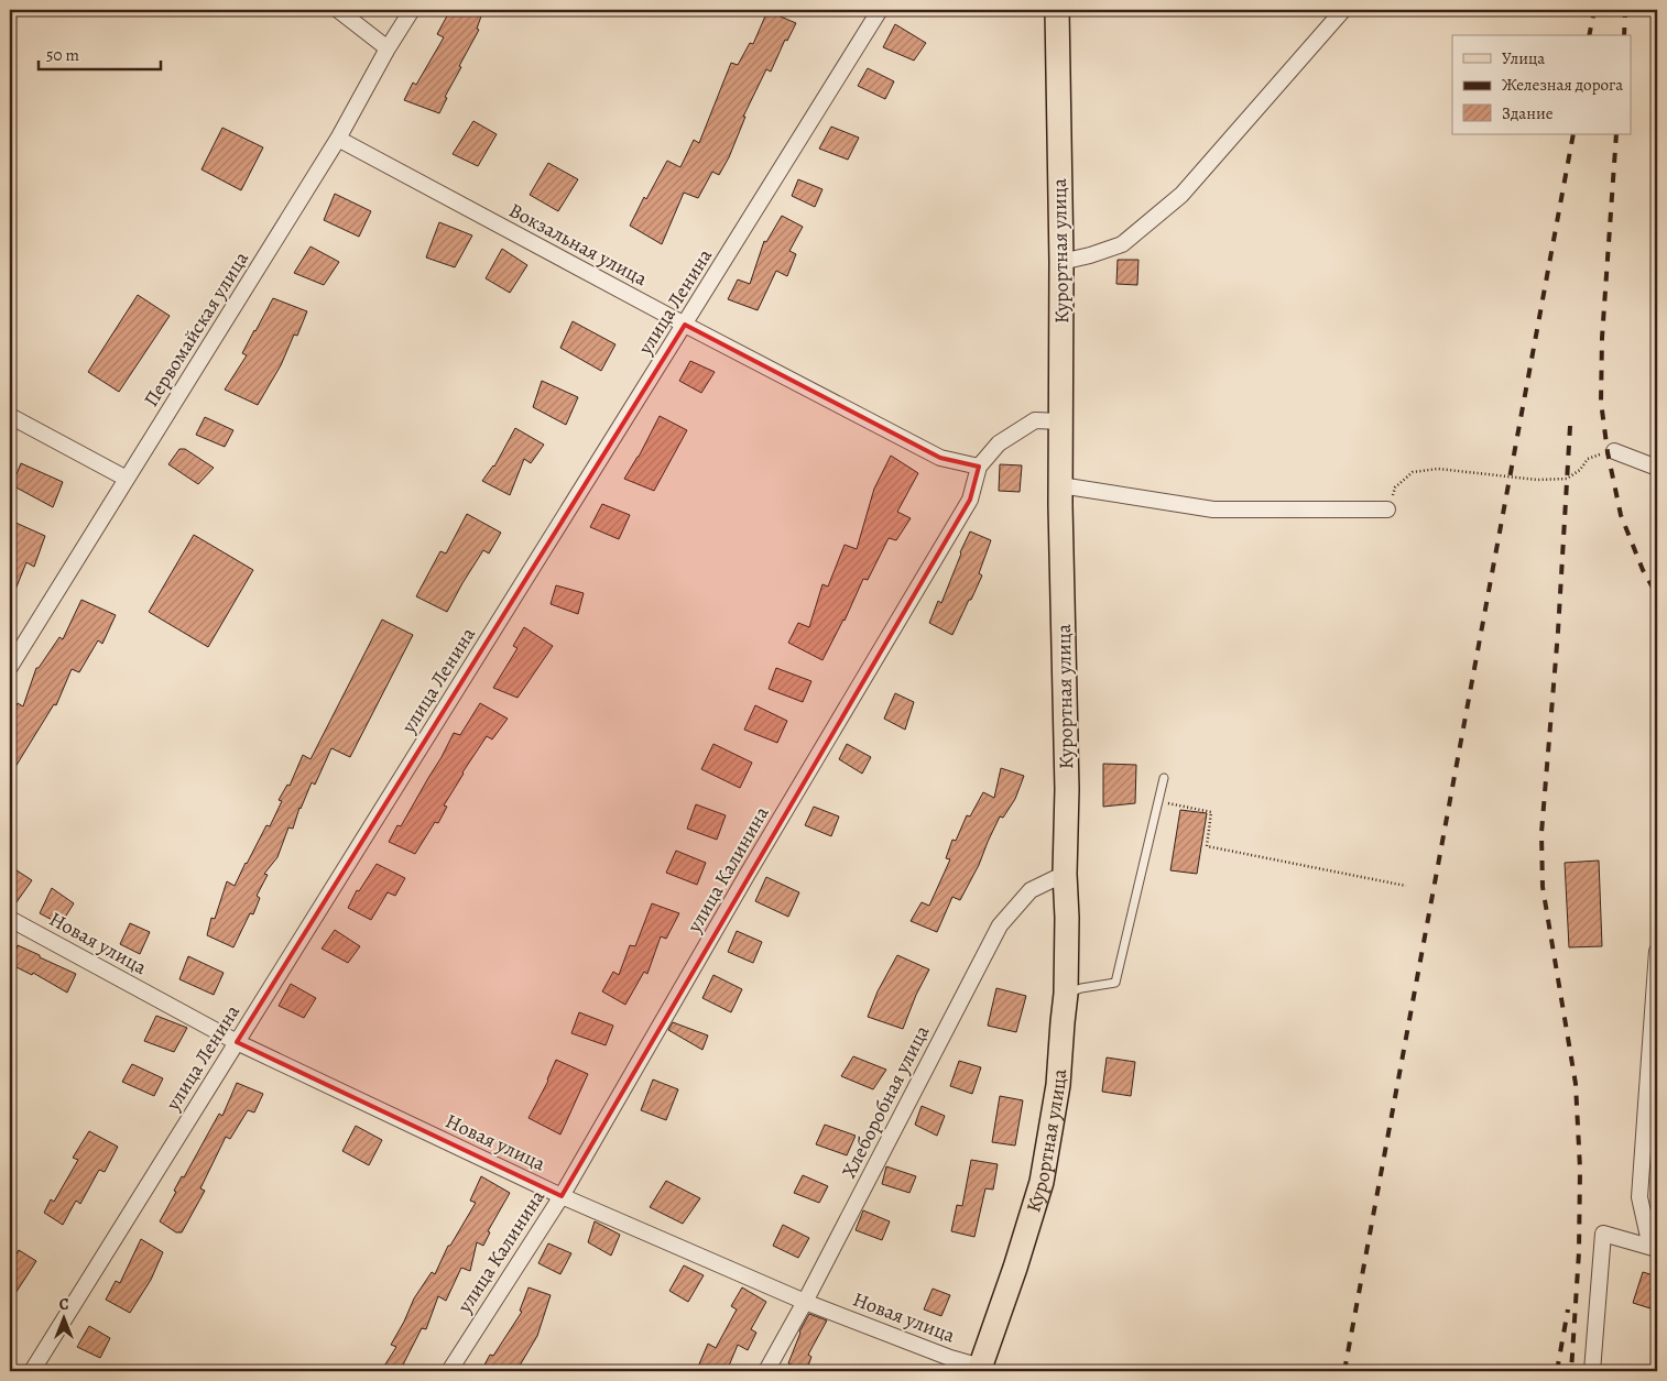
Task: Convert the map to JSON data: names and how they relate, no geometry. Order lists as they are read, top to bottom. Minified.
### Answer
{"streets":{"main road":["Курортная улица"],"street":["Вокзальная улица","улица Ленина","Первомайская улица","улица Калинина","Новая улица","Хлеборобная улица"]},"crossings":[["Вокзальная улица","улица Ленина"],["Вокзальная улица","Первомайская улица"],["Вокзальная улица","улица Калинина"],["Курортная улица","улица Калинина"],["Курортная улица","Новая улица"],["Курортная улица","Хлеборобная улица"],["улица Ленина","Новая улица"],["улица Калинина","Новая улица"],["Новая улица","Хлеборобная улица"]],"legend":["Улица","Железная дорога","Здание"],"scale_bar":"50 m","north":"top"}
